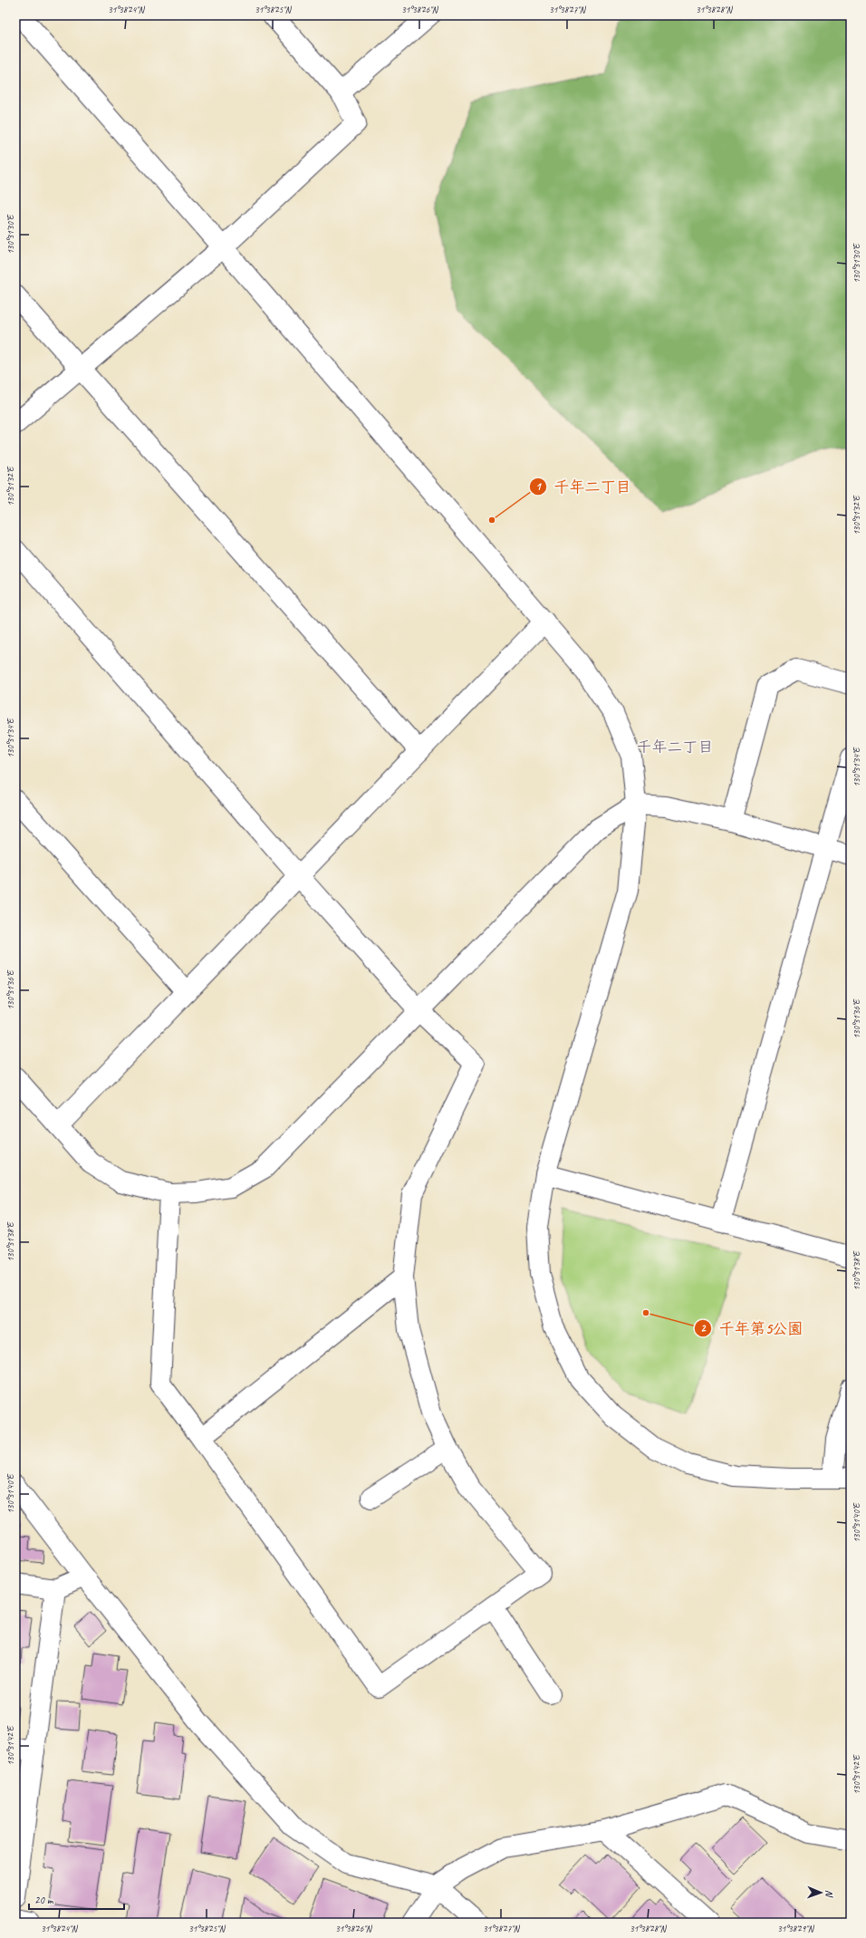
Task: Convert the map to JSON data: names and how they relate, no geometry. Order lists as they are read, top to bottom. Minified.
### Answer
{"districts":["千年二丁目"],"places":["千年二丁目","千年第5公園"],"scale_bar":"20 m","north":"right","coordinates":["31°38'24\"N","31°38'25\"N","31°38'26\"N","31°38'27\"N","31°38'28\"N","130°31'30\"E","130°31'32\"E","130°31'34\"E","130°31'36\"E","130°31'38\"E","130°31'40\"E","130°31'42\"E","31°38'29\"N"]}
